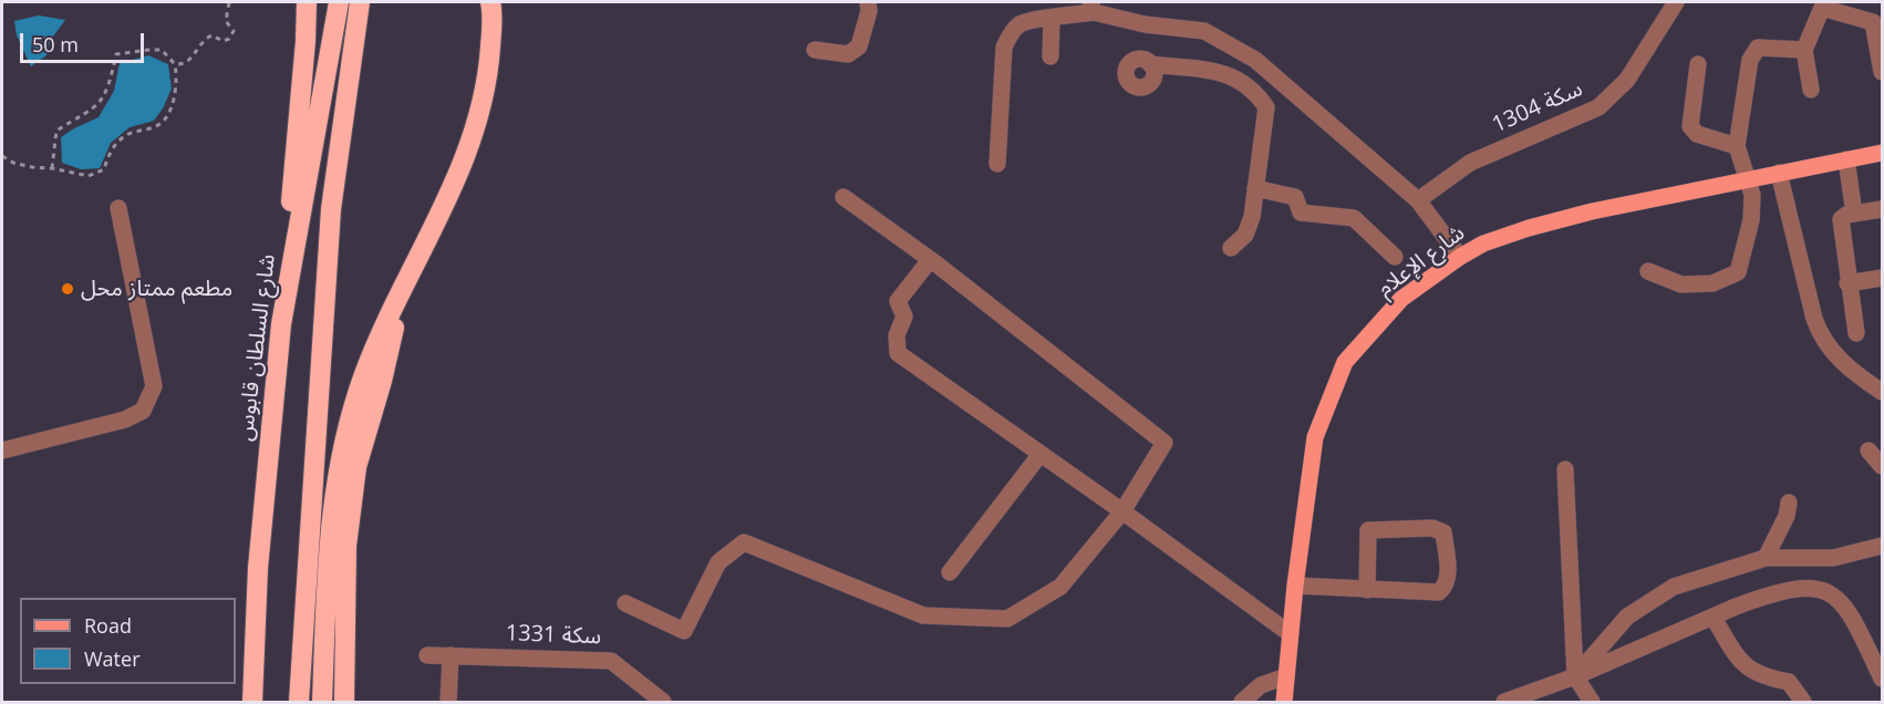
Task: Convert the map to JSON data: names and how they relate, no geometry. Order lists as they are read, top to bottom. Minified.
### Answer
{"streets":{"highway":["شارع السلطان قابوس"],"main road":["شارع الإعلام"],"street":["سكة 1304","سكة 1331"]},"places":["مطعم ممتاز محل"],"legend":["Road","Water"],"scale_bar":"50 m"}
